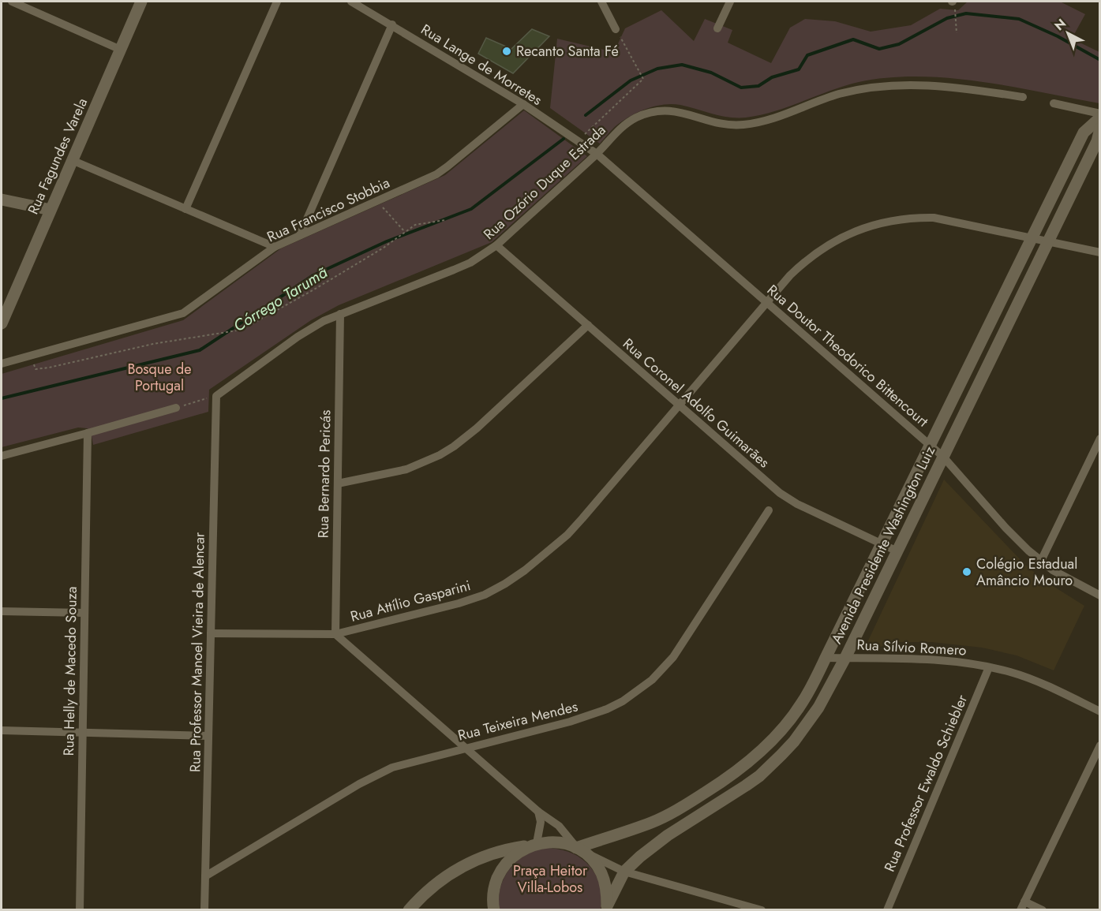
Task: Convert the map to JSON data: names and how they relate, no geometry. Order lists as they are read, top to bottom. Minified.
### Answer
{"streets":{"street":["Rua Lange de Morretes","Rua Fagundes Varela","Rua Ozório Duque Estrada","Rua Francisco Stobbia","Rua Doutor Theodorico Bittencourt","Rua Coronel Adolfo Guimarães","Rua Bernardo Pericás","Avenida Presidente Washington Luiz","Rua Attílio Gasparini","Rua Sílvio Romero","Rua Professor Manoel Vieira de Alencar","Rua Helly de Macedo Souza","Rua Teixeira Mendes","Rua Professor Ewaldo Schiebler"]},"crossings":[["Rua Lange de Morretes","Rua Ozório Duque Estrada"],["Rua Lange de Morretes","Rua Francisco Stobbia"],["Rua Lange de Morretes","Rua Doutor Theodorico Bittencourt"],["Rua Ozório Duque Estrada","Rua Doutor Theodorico Bittencourt"],["Rua Ozório Duque Estrada","Rua Coronel Adolfo Guimarães"],["Rua Ozório Duque Estrada","Rua Bernardo Pericás"],["Rua Ozório Duque Estrada","Rua Professor Manoel Vieira de Alencar"],["Rua Doutor Theodorico Bittencourt","Avenida Presidente Washington Luiz"],["Rua Doutor Theodorico Bittencourt","Rua Attílio Gasparini"],["Rua Coronel Adolfo Guimarães","Avenida Presidente Washington Luiz"],["Rua Coronel Adolfo Guimarães","Rua Attílio Gasparini"],["Rua Bernardo Pericás","Rua Attílio Gasparini"],["Avenida Presidente Washington Luiz","Rua Attílio Gasparini"],["Avenida Presidente Washington Luiz","Rua Sílvio Romero"],["Rua Attílio Gasparini","Rua Professor Manoel Vieira de Alencar"],["Rua Sílvio Romero","Rua Professor Ewaldo Schiebler"],["Rua Professor Manoel Vieira de Alencar","Rua Teixeira Mendes"]],"water":["Córrego Tarumã"],"parks":["Bosque de Portugal","Praça Heitor Villa-Lobos"],"places":["Recanto Santa Fé","Colégio Estadual Amâncio Mouro"],"north":"top left"}
